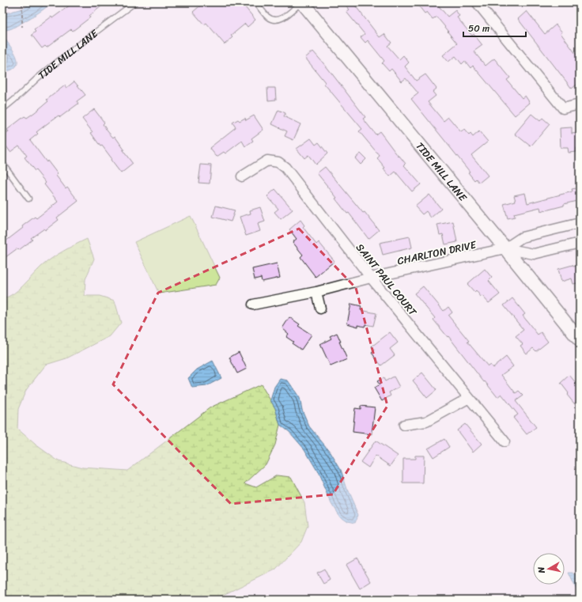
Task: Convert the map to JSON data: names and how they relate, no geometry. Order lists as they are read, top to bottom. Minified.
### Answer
{"streets":{"street":["TIDE MILL LANE","CHARLTON DRIVE","SAINT PAUL COURT"]},"crossings":[["TIDE MILL LANE","CHARLTON DRIVE"],["CHARLTON DRIVE","SAINT PAUL COURT"]],"scale_bar":"50 m","north":"left"}
